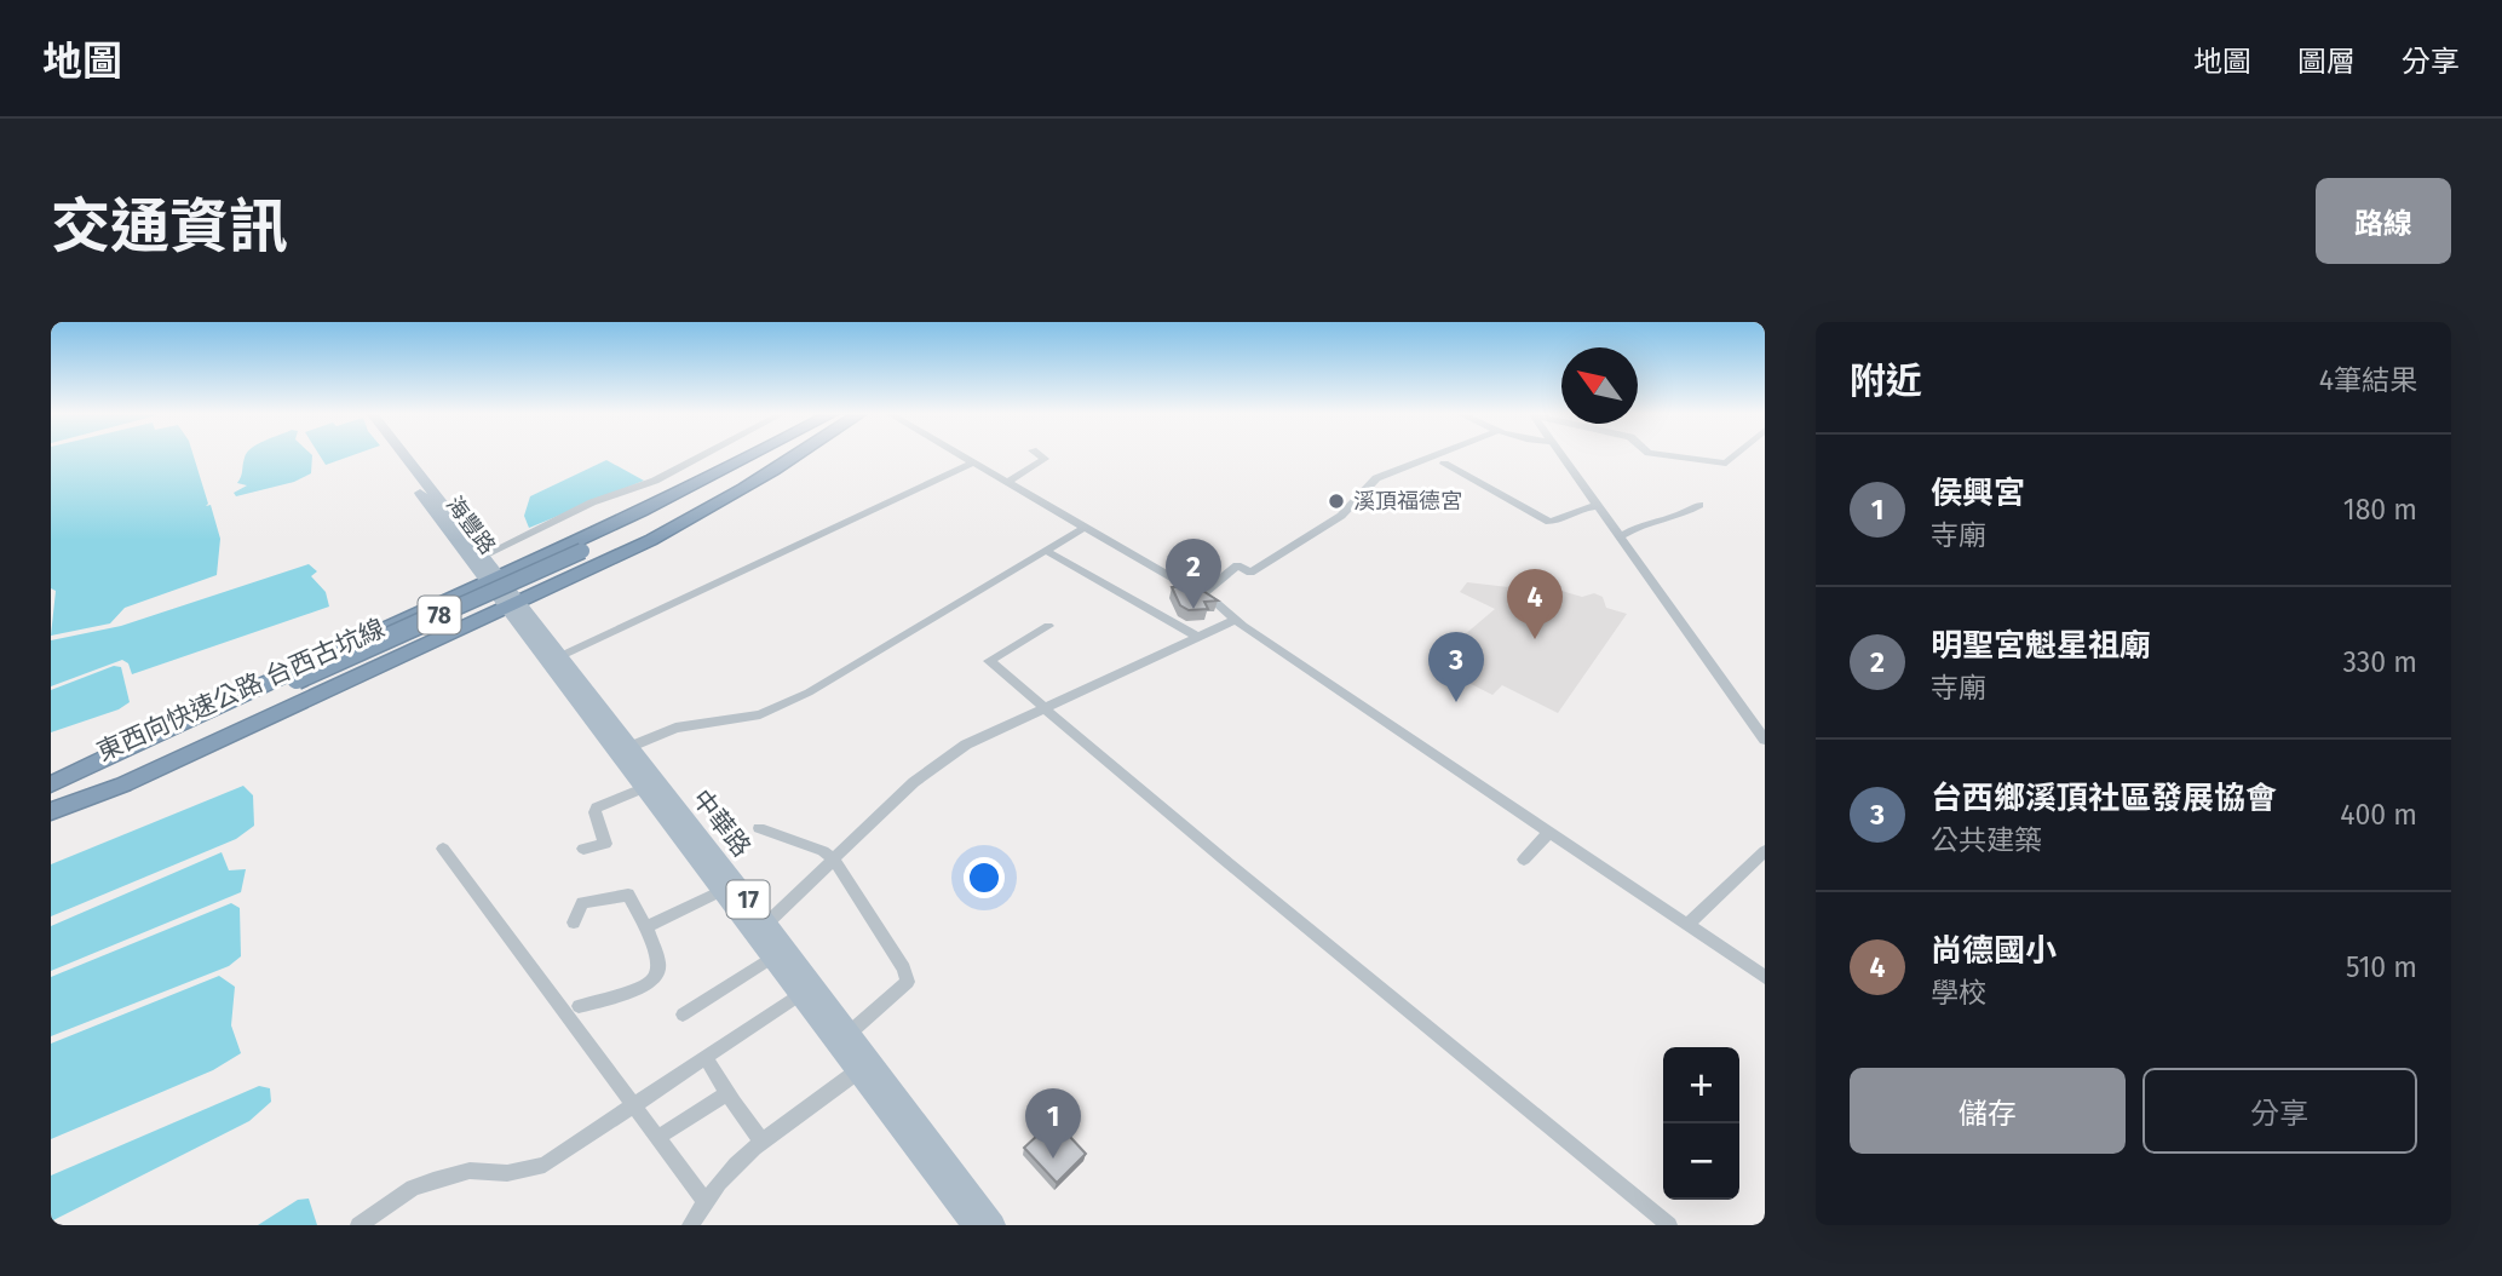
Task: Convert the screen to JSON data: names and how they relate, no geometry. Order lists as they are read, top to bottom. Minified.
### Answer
{"streets":{"highway":["78","東西向快速公路 台西古坑線"],"main road":["海豐路","中華路","17"]},"crossings":[["海豐路","中華路"]],"places":["溪頂福德宮"],"north":"top left","page":{"header":"地圖","nav":["地圖","圖層","分享"],"title":"交通資訊","buttons":["路線",["儲存","分享"]],"heading":["附近","4筆結果"],"list":[{"mark":"1","name":"侯興宮","note":"寺廟","value":"180 m"},{"mark":"2","name":"明聖宮魁星祖廟","note":"寺廟","value":"330 m"},{"mark":"3","name":"台西鄉溪頂社區發展協會","note":"公共建築","value":"400 m"},{"mark":"4","name":"尚德國小","note":"學校","value":"510 m"}],"pins":["2","4","3","1"],"map_buttons":["+","−"]}}
